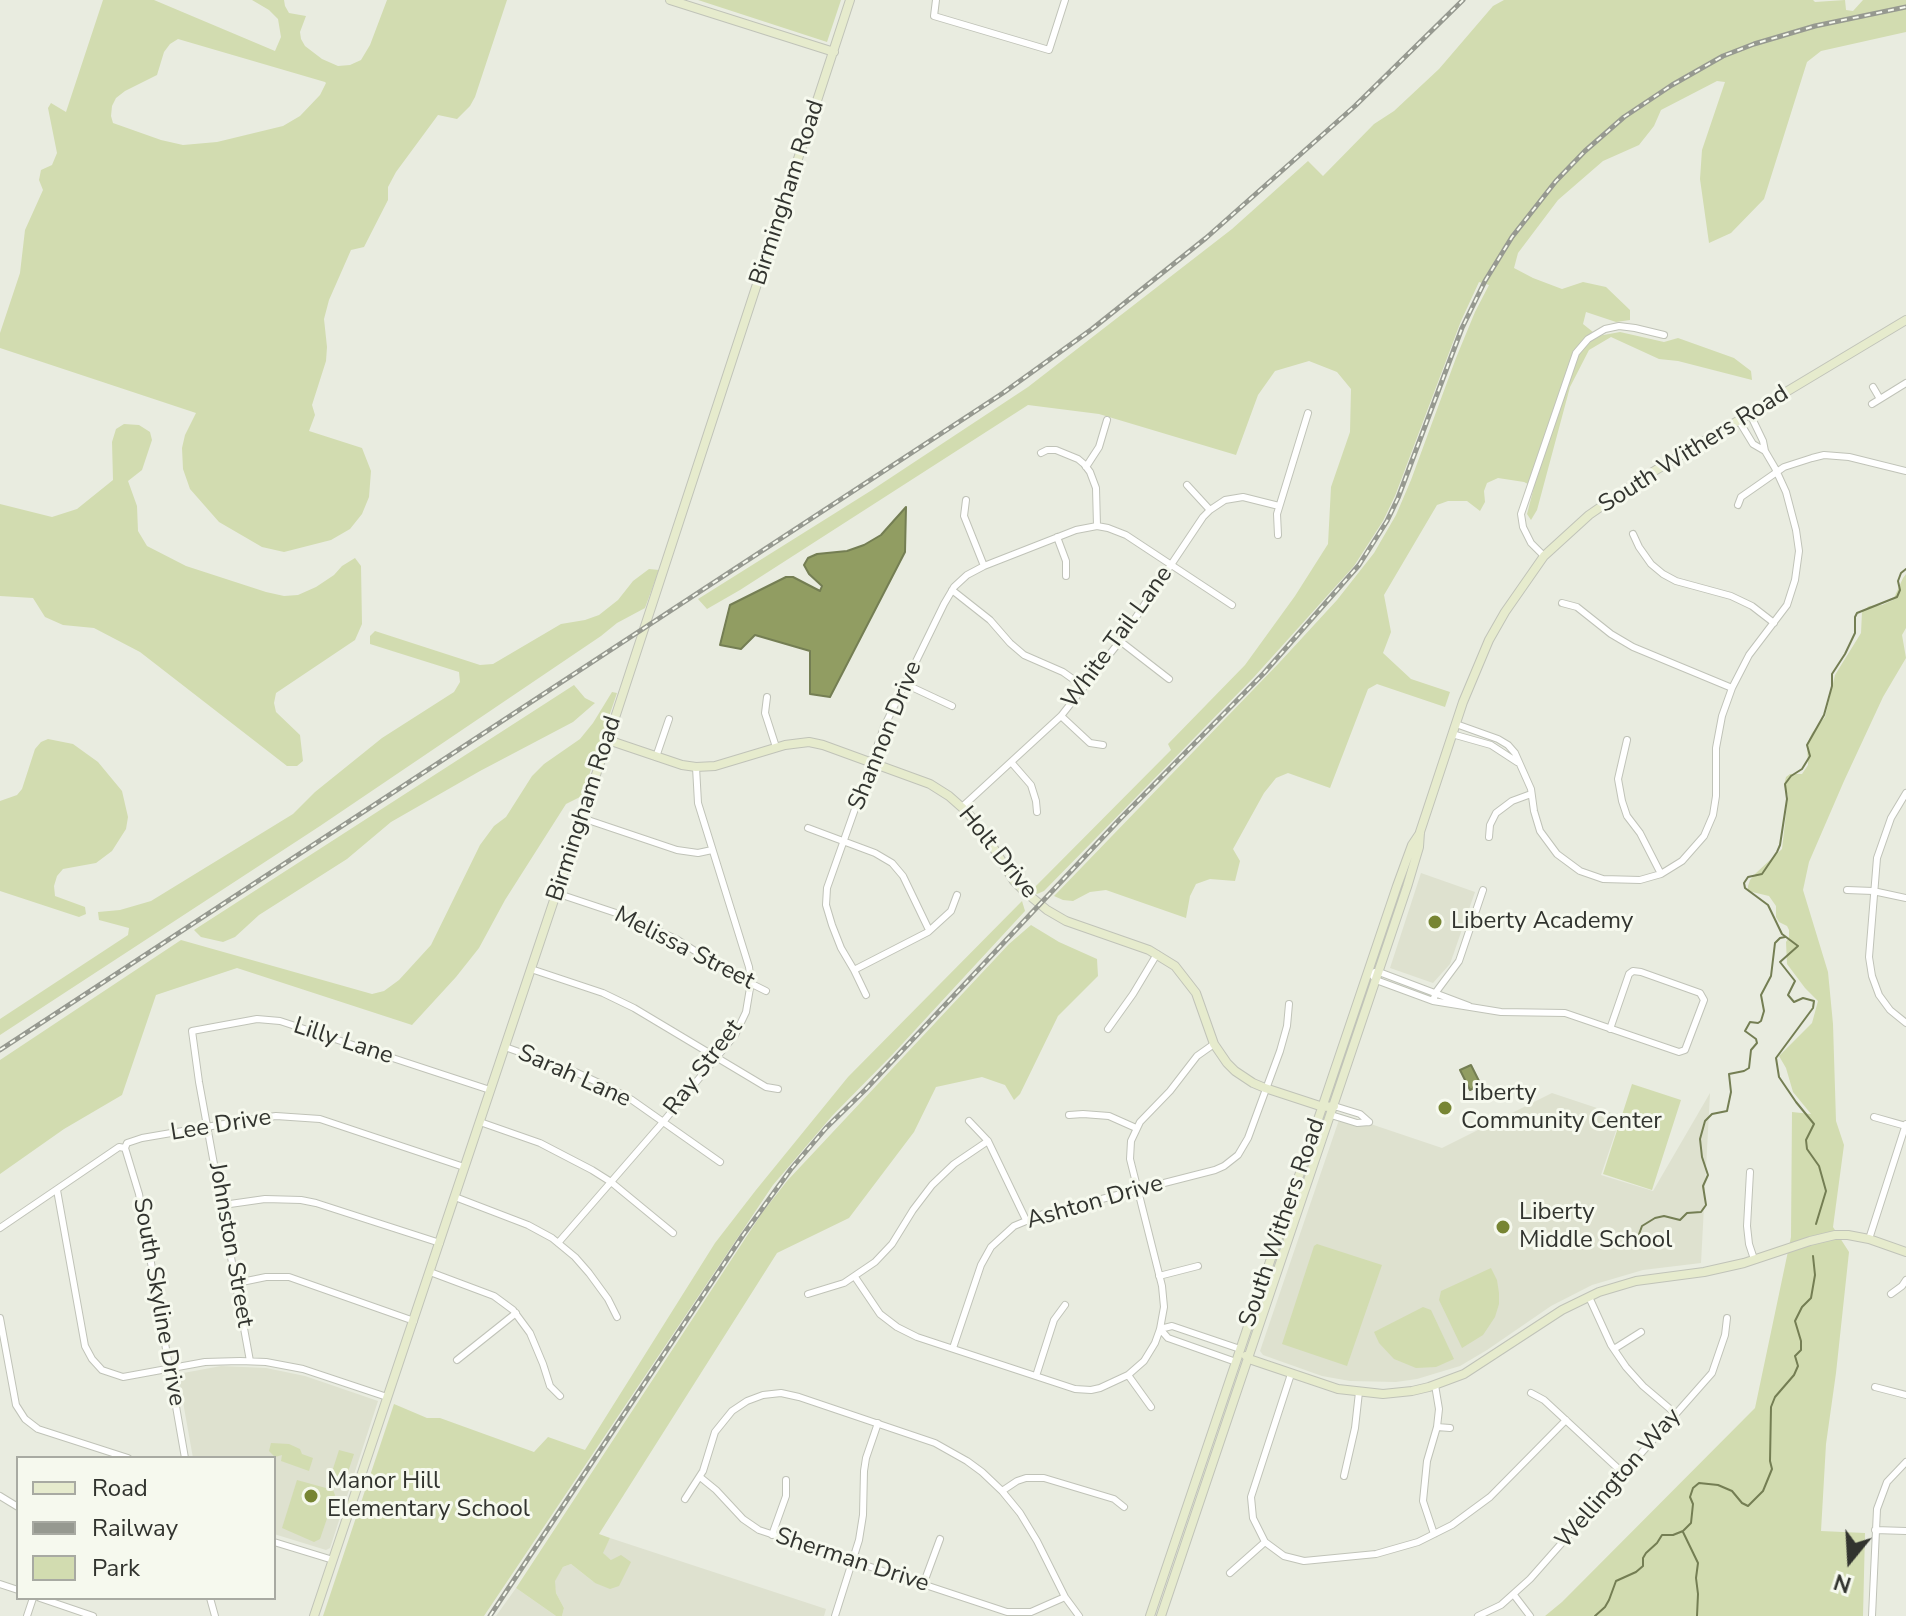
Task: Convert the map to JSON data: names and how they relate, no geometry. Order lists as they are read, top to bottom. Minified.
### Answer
{"streets":{"street":["Birmingham Road","South Withers Road","White Tail Lane","Shannon Drive","Holt Drive","Melissa Street","Lilly Lane","Ray Street","Sarah Lane","Lee Drive","Ashton Drive","Johnston Street","South Skyline Drive","Wellington Way","Sherman Drive"]},"crossings":[["Birmingham Road","Holt Drive"],["Birmingham Road","Melissa Street"],["Birmingham Road","Lilly Lane"],["Birmingham Road","Sarah Lane"],["Birmingham Road","Lee Drive"],["South Withers Road","Holt Drive"],["White Tail Lane","Holt Drive"],["Shannon Drive","Holt Drive"],["Holt Drive","Ray Street"],["Holt Drive","Ashton Drive"],["Melissa Street","Ray Street"],["Lilly Lane","Johnston Street"],["Ray Street","Sarah Lane"],["Lee Drive","Johnston Street"],["Lee Drive","South Skyline Drive"]],"places":["Liberty Academy","Liberty Community Center","Liberty Middle School","Manor Hill Elementary School"],"legend":["Road","Railway","Park"],"north":"bottom"}
